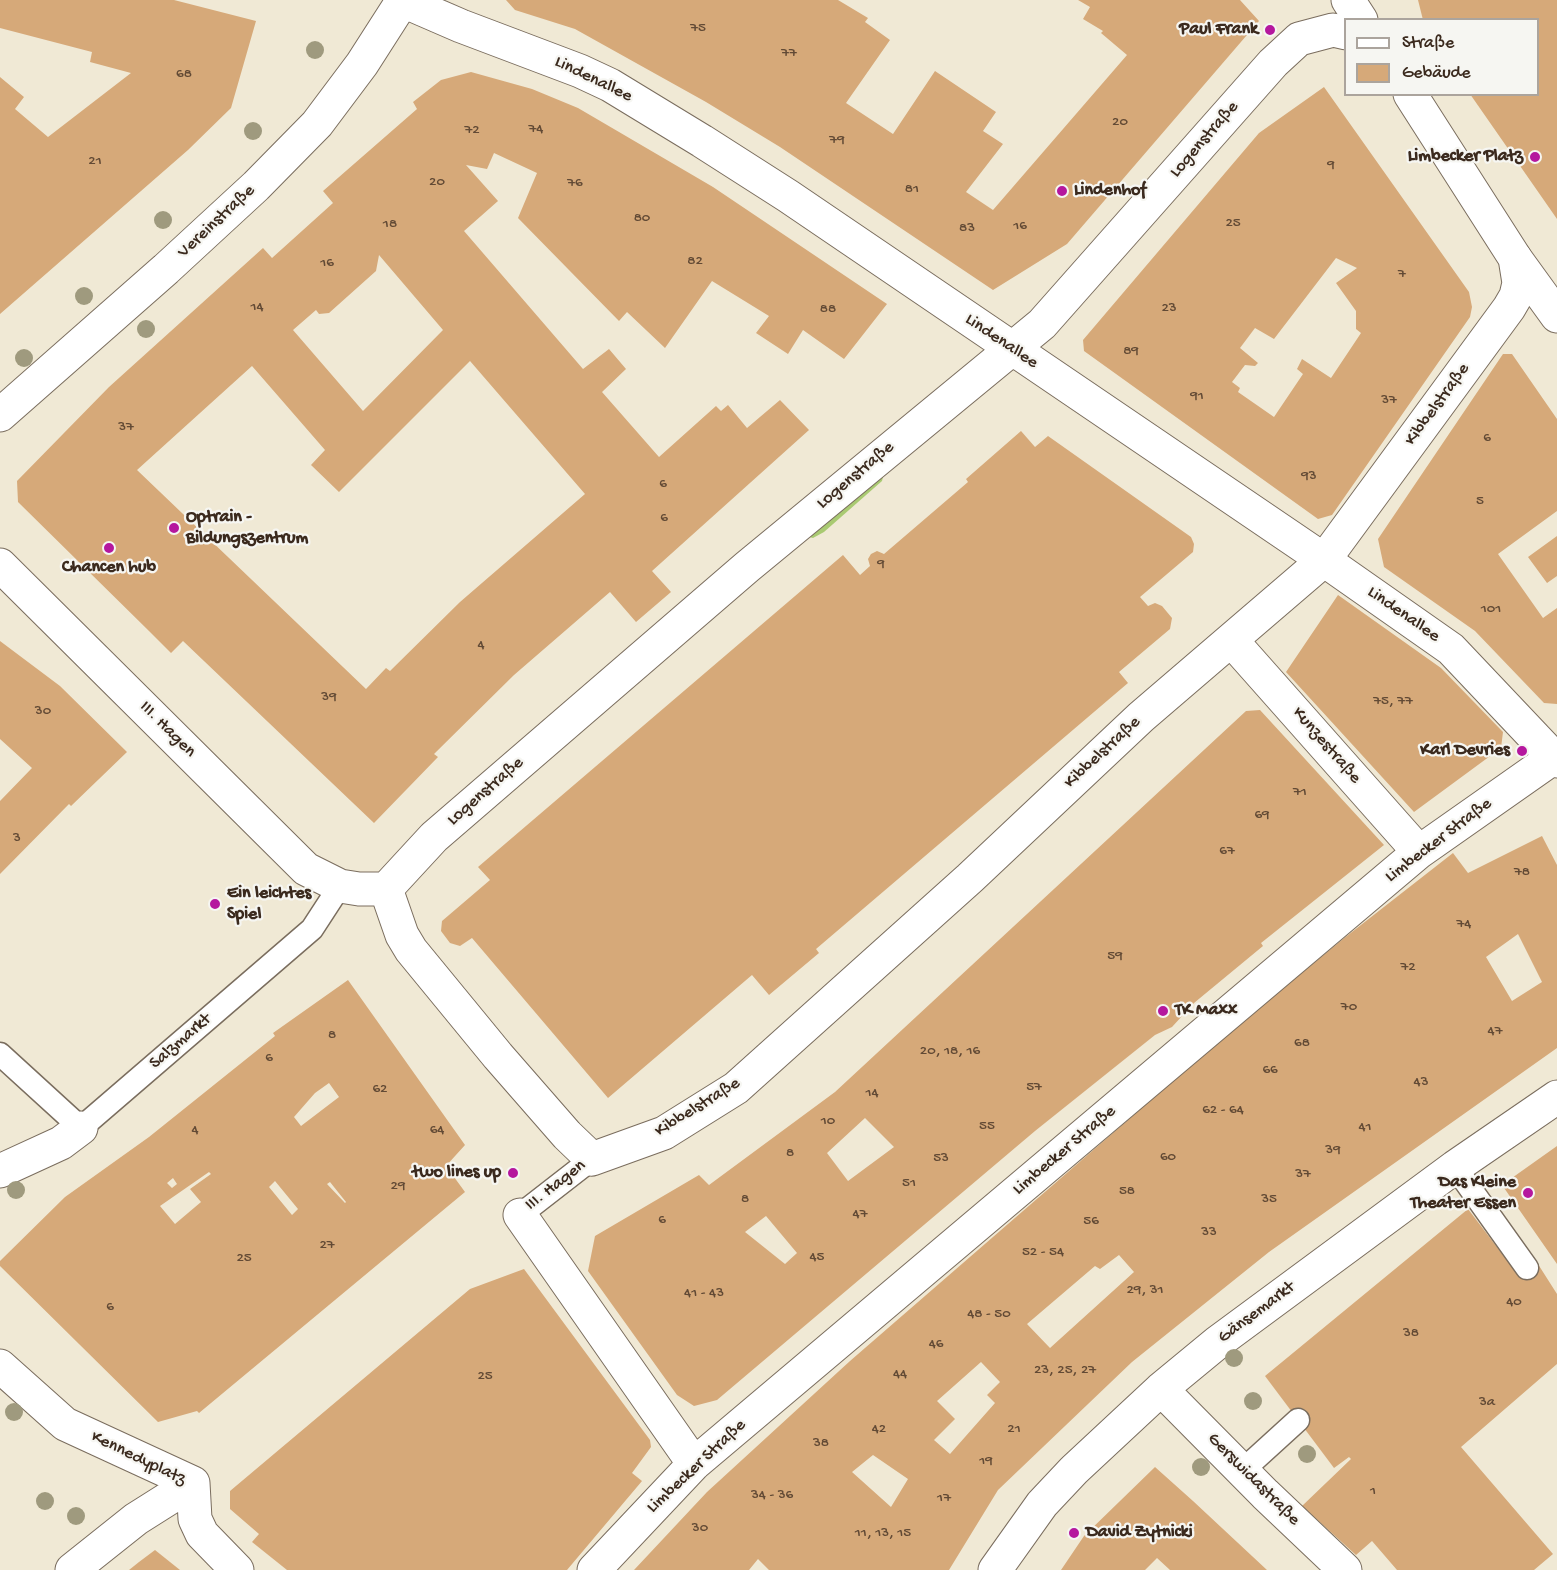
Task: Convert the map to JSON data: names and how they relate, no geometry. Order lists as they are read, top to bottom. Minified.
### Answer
{"streets":{"street":["Lindenallee","Logenstraße","Vereinstraße","Kibbelstraße","III. Hagen","Kunzestraße","Limbecker Straße","Salzmarkt","Gänsemarkt","Kennedyplatz","Gerswidastraße"]},"crossings":[["Lindenallee","Logenstraße"],["Lindenallee","Vereinstraße"],["Lindenallee","Kibbelstraße"],["Lindenallee","Limbecker Straße"],["Logenstraße","III. Hagen"],["Kibbelstraße","III. Hagen"],["Kibbelstraße","Kunzestraße"],["III. Hagen","Limbecker Straße"],["III. Hagen","Salzmarkt"],["Kunzestraße","Limbecker Straße"],["Gänsemarkt","Gerswidastraße"]],"places":["Paul Frank","Limbecker Platz","Lindenhof","Optrain - Bildungszentrum","Chancen hub","Karl Devries","Ein leichtes Spiel","TK Maxx","two lines up","Das Kleine Theater Essen","David Zytnicki"],"house_numbers":["75","77","68","20","74","72","79","21","9","20","76","81","80","25","18","16","83","82","16","7","14","23","88","89","91","37","37","6","93","6","5","6","9","101","4","39","75, 77","30","71","69","3","67","78","74","59","72","70","47","8","68","20, 18, 16","6","66","43","57","62","14","62 - 64","10","55","41","4","64","39","8","60","53","37","51","29","58","8","35","47","6","56","33","27","52 - 54","45","25","29, 31","41 - 43","40","6","48 - 50","38","46","23, 25, 27","44","25","3a","42","21","38","19","1","34 - 36","17","30","11, 13, 15"],"legend":["Straße","Gebäude"]}
